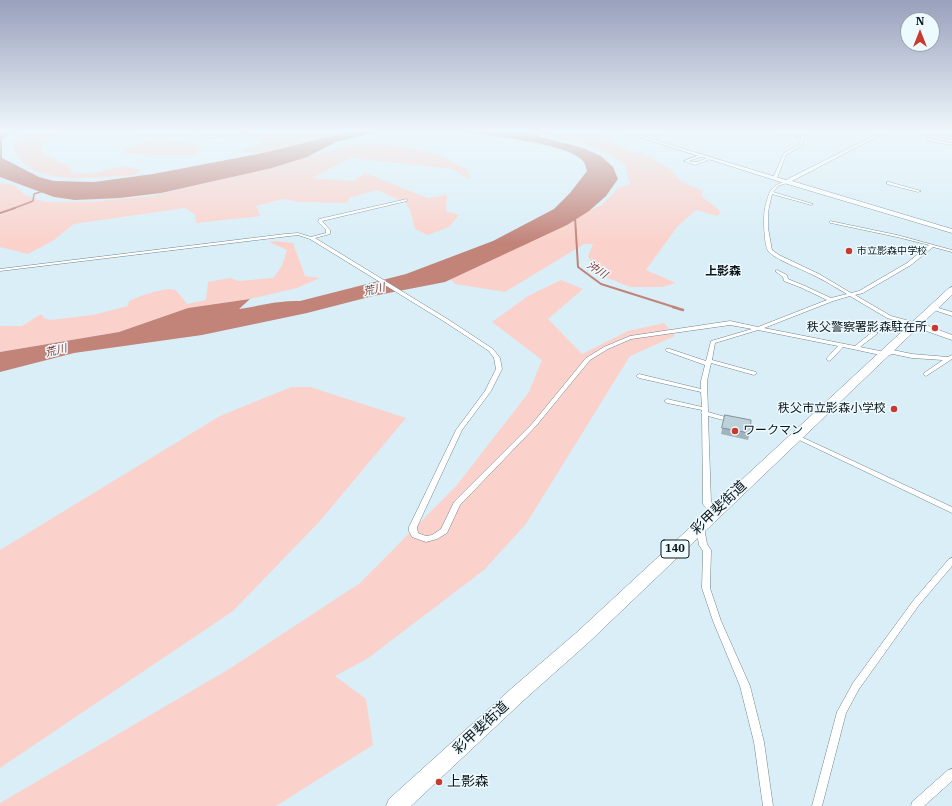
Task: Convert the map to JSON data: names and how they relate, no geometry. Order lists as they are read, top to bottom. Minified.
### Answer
{"streets":{"highway":["彩甲斐街道","140"]},"districts":["上影森"],"water":["沖川","荒川"],"places":["市立影森中学校","秩父警察署影森駐在所","秩父市立影森小学校","ワークマン","上影森"],"north":"top"}
